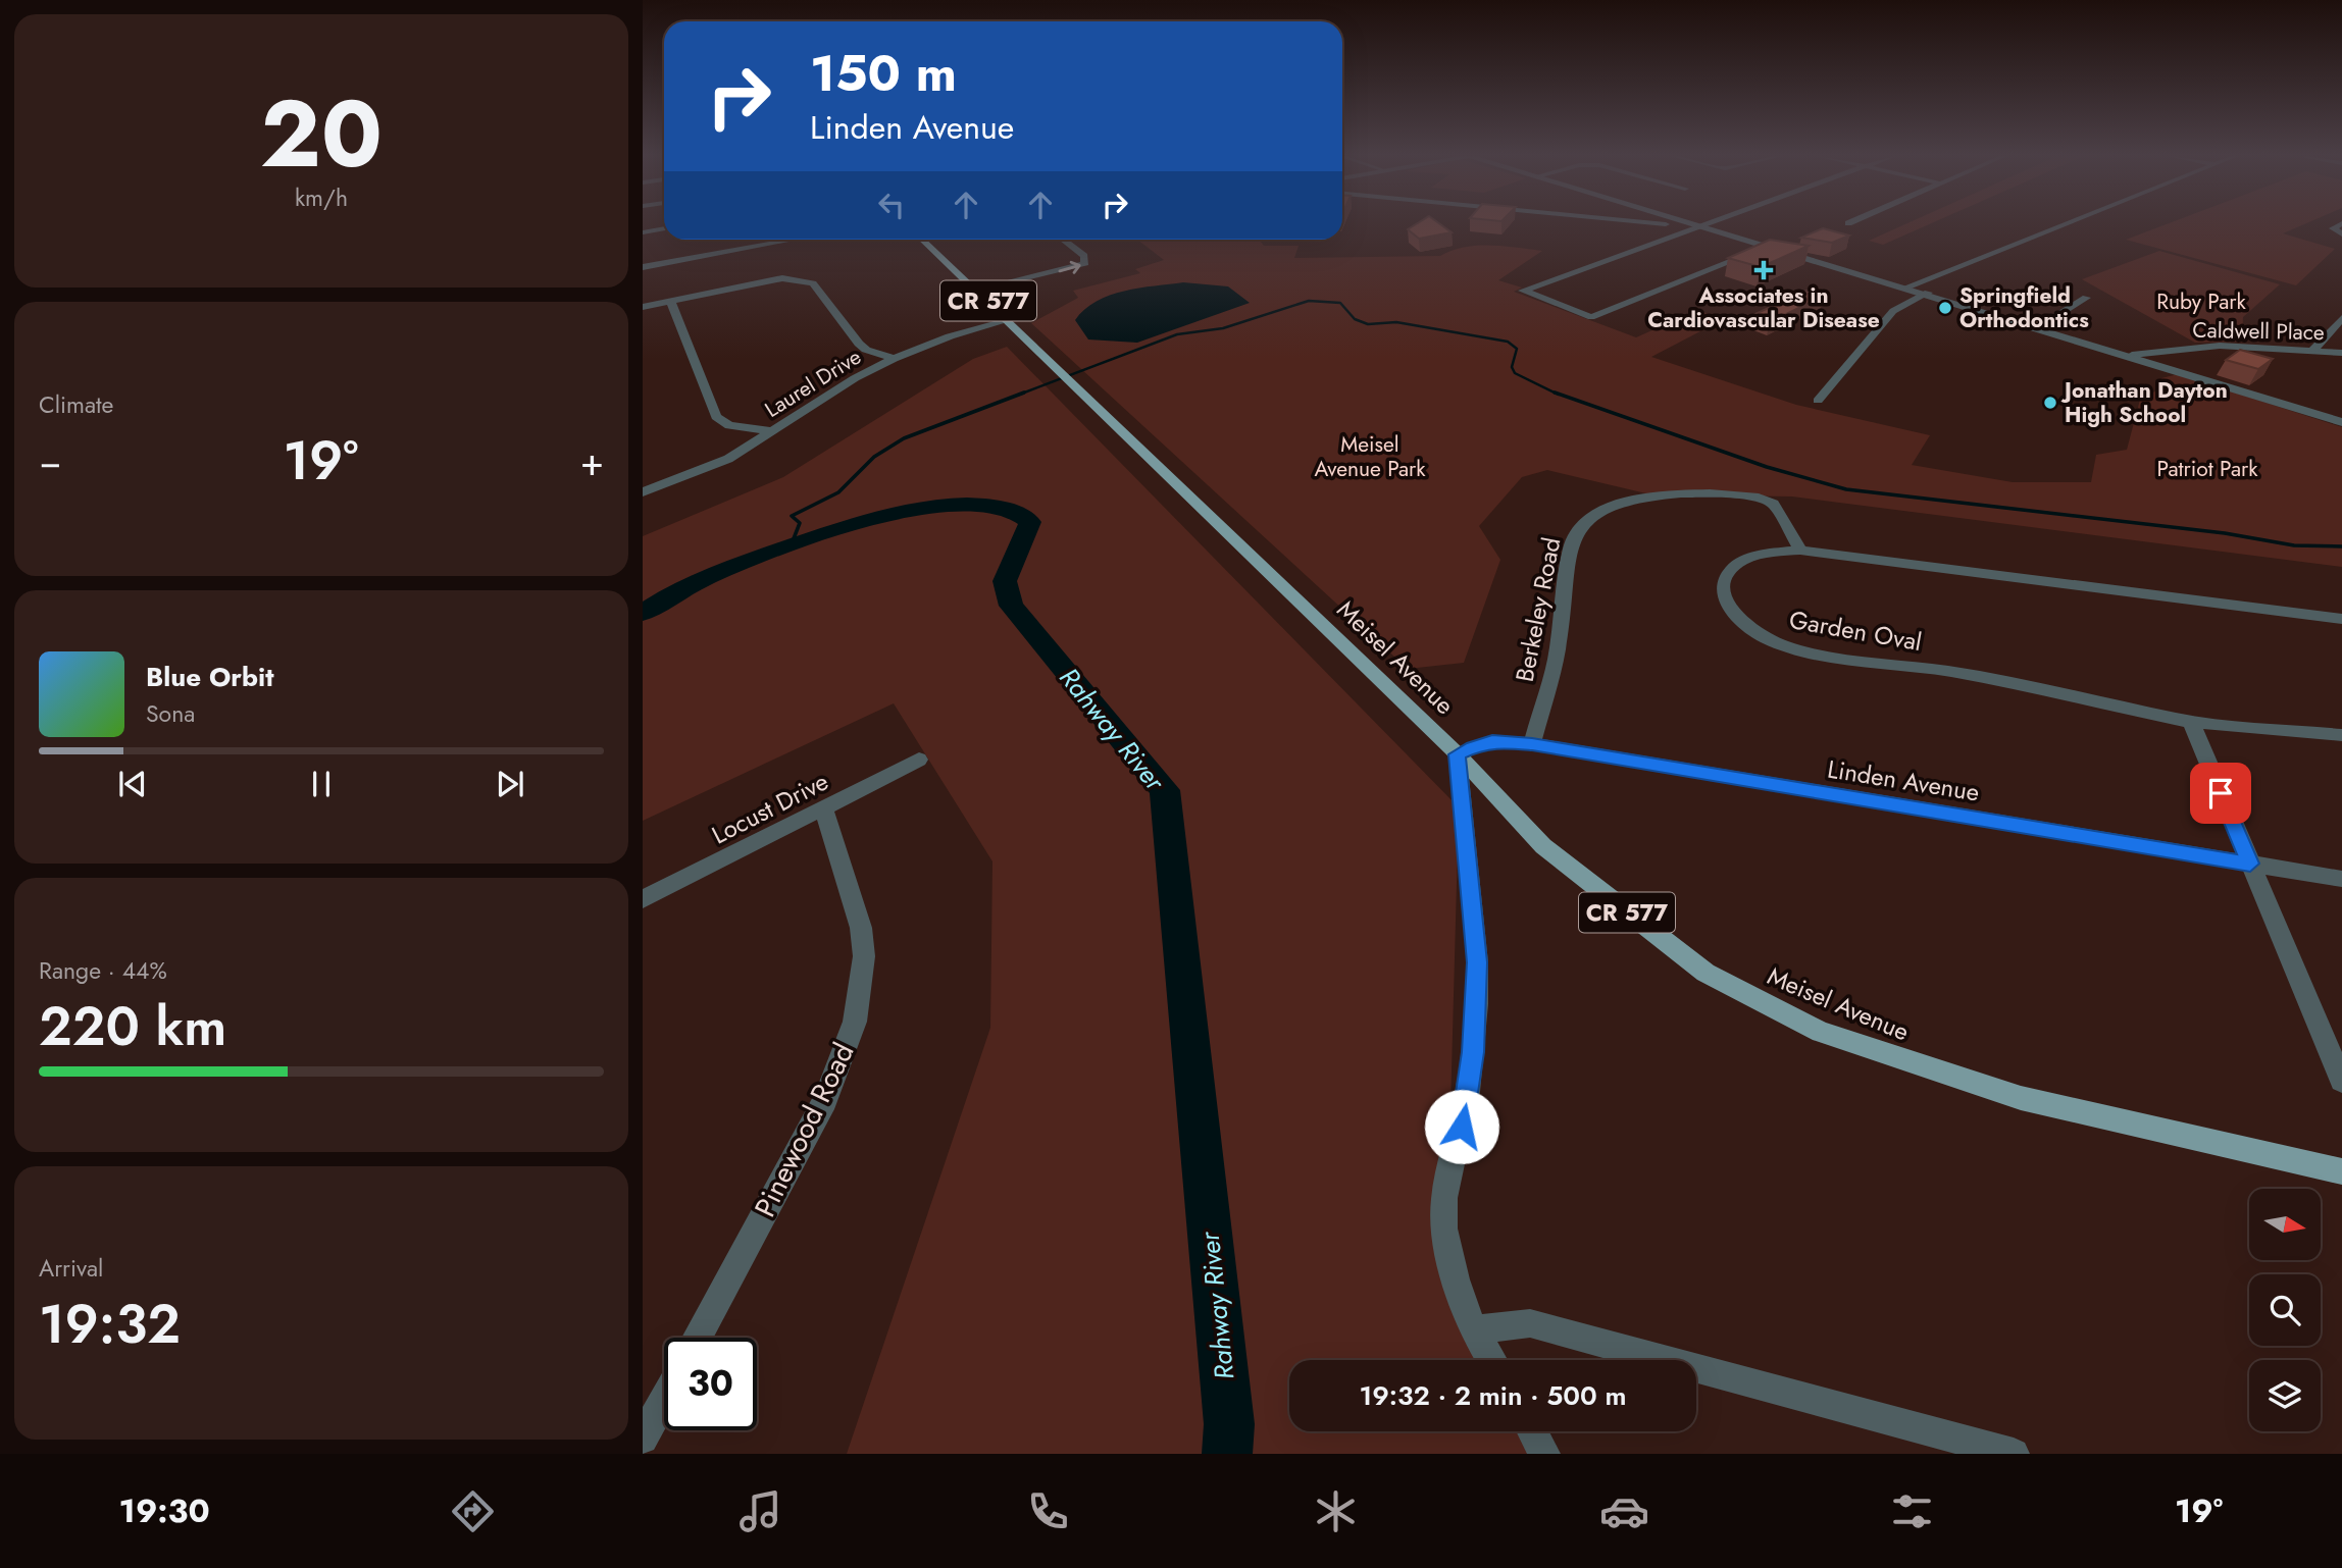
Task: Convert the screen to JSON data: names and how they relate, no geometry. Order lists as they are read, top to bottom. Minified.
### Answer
{"streets":{"main road":["CR 577","Meisel Avenue"],"street":["Caldwell Place","Laurel Drive","Berkeley Road","Garden Oval","Linden Avenue","Locust Drive","Pinewood Road"]},"crossings":[["Laurel Drive","Meisel Avenue"],["Berkeley Road","Garden Oval"],["Berkeley Road","Linden Avenue"],["Meisel Avenue","Linden Avenue"],["Locust Drive","Pinewood Road"]],"water":["Rahway River"],"parks":["Ruby Park","Meisel Avenue Park","Patriot Park"],"places":{"health":["Associates in Cardiovascular Disease"],"other":["Springfield Orthodontics","Jonathan Dayton High School"]},"north":"right","page":{"tile":[["20","km/h"],"Climate",["Range · 44%","220 km"],["Arrival","19:32"]],"turn":["150 m","Linden Avenue"],"heat":["−","19°","+"],"song":["Blue Orbit","Sona"],"limit":"30","trip":"19:32 · 2 min · 500 m","tabs":["19:30","19°"]}}
